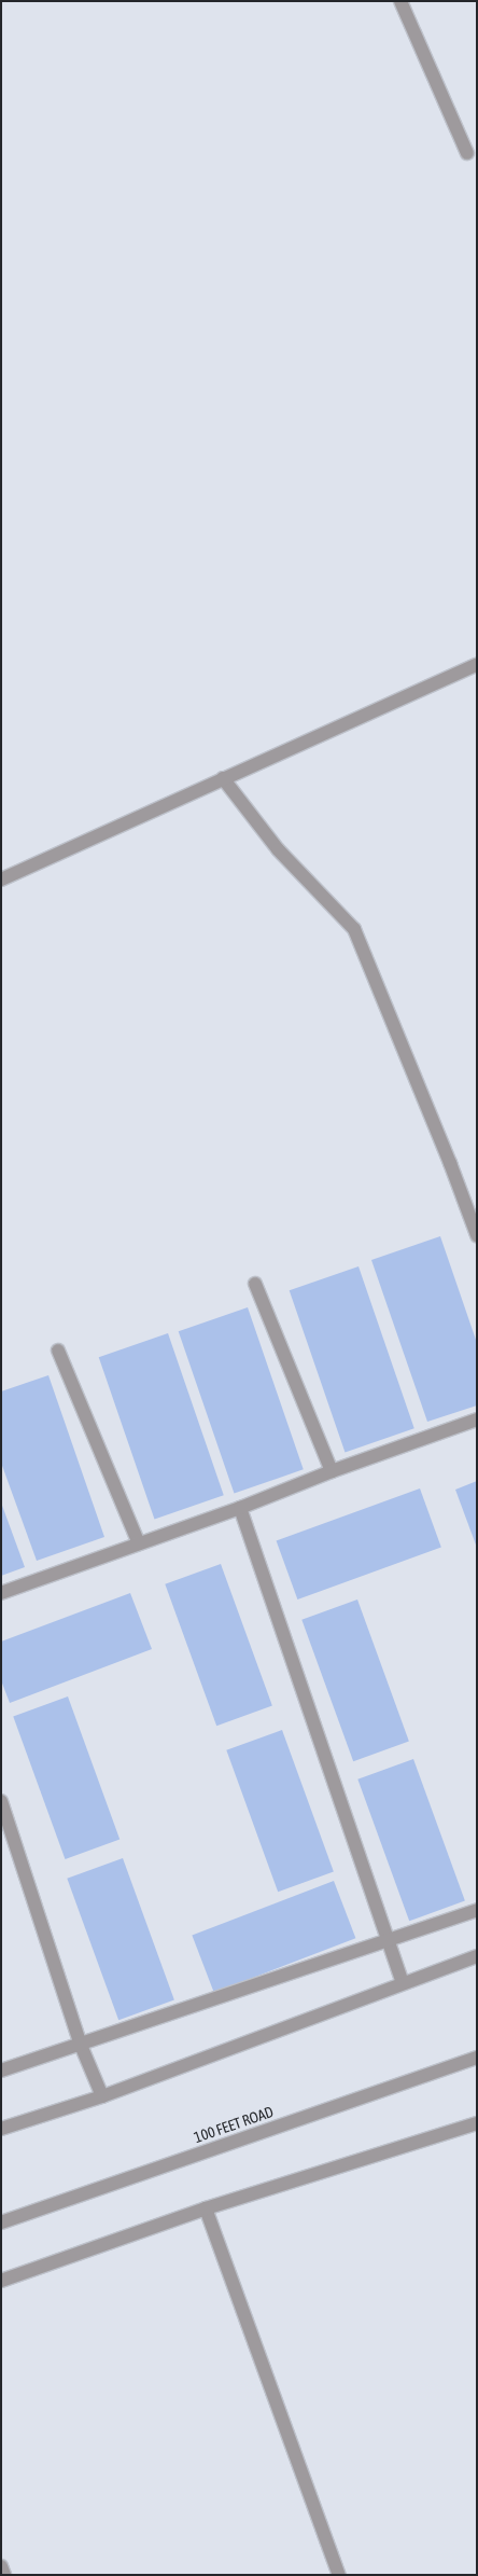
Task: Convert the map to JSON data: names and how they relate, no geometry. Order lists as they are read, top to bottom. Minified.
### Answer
{"streets":{"street":["100 FEET ROAD"]}}
